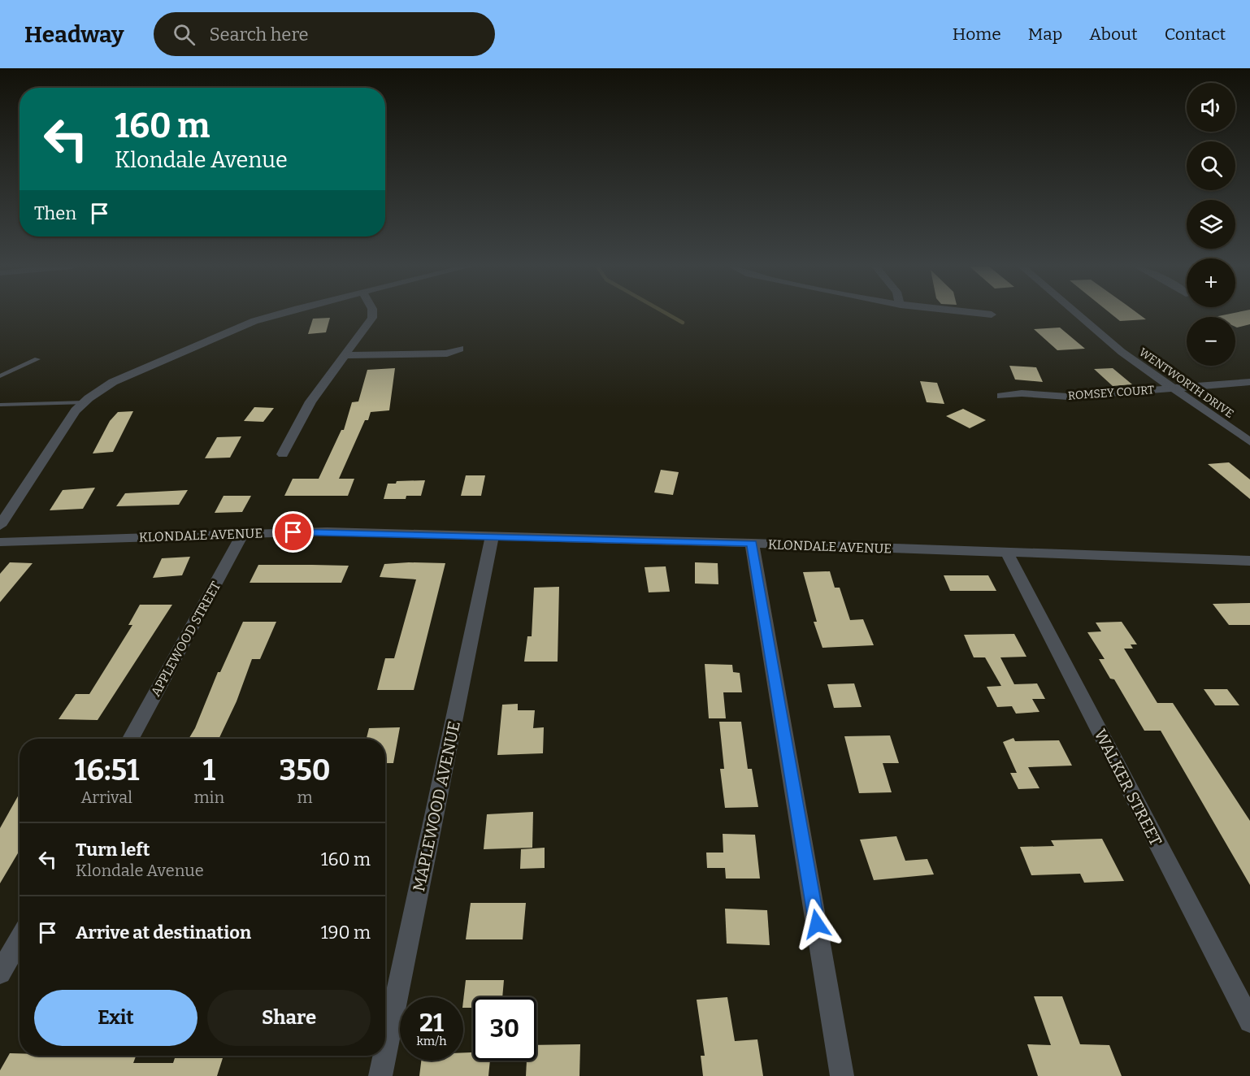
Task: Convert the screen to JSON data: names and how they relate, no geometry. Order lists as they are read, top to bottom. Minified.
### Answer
{"streets":{"street":["WENTWORTH DRIVE","ROMSEY COURT","KLONDALE AVENUE","APPLEWOOD STREET","WALKER STREET","MAPLEWOOD AVENUE"]},"crossings":[["WENTWORTH DRIVE","ROMSEY COURT"],["KLONDALE AVENUE","APPLEWOOD STREET"],["KLONDALE AVENUE","WALKER STREET"],["KLONDALE AVENUE","MAPLEWOOD AVENUE"]],"page":{"header":"Headway","search":"Search here","nav":["Home","Map","About","Contact"],"map_buttons":["+","−"],"turn":["160 m","Klondale Avenue"],"then":"Then","eta":["16:51","Arrival","1","min","350","m"],"list":[{"name":"Turn left","note":"Klondale Avenue","value":"160 m"},{"name":"Arrive at destination","value":"190 m"}],"buttons":["Exit","Share"],"speed":"21 km/h","limit":"30"}}
